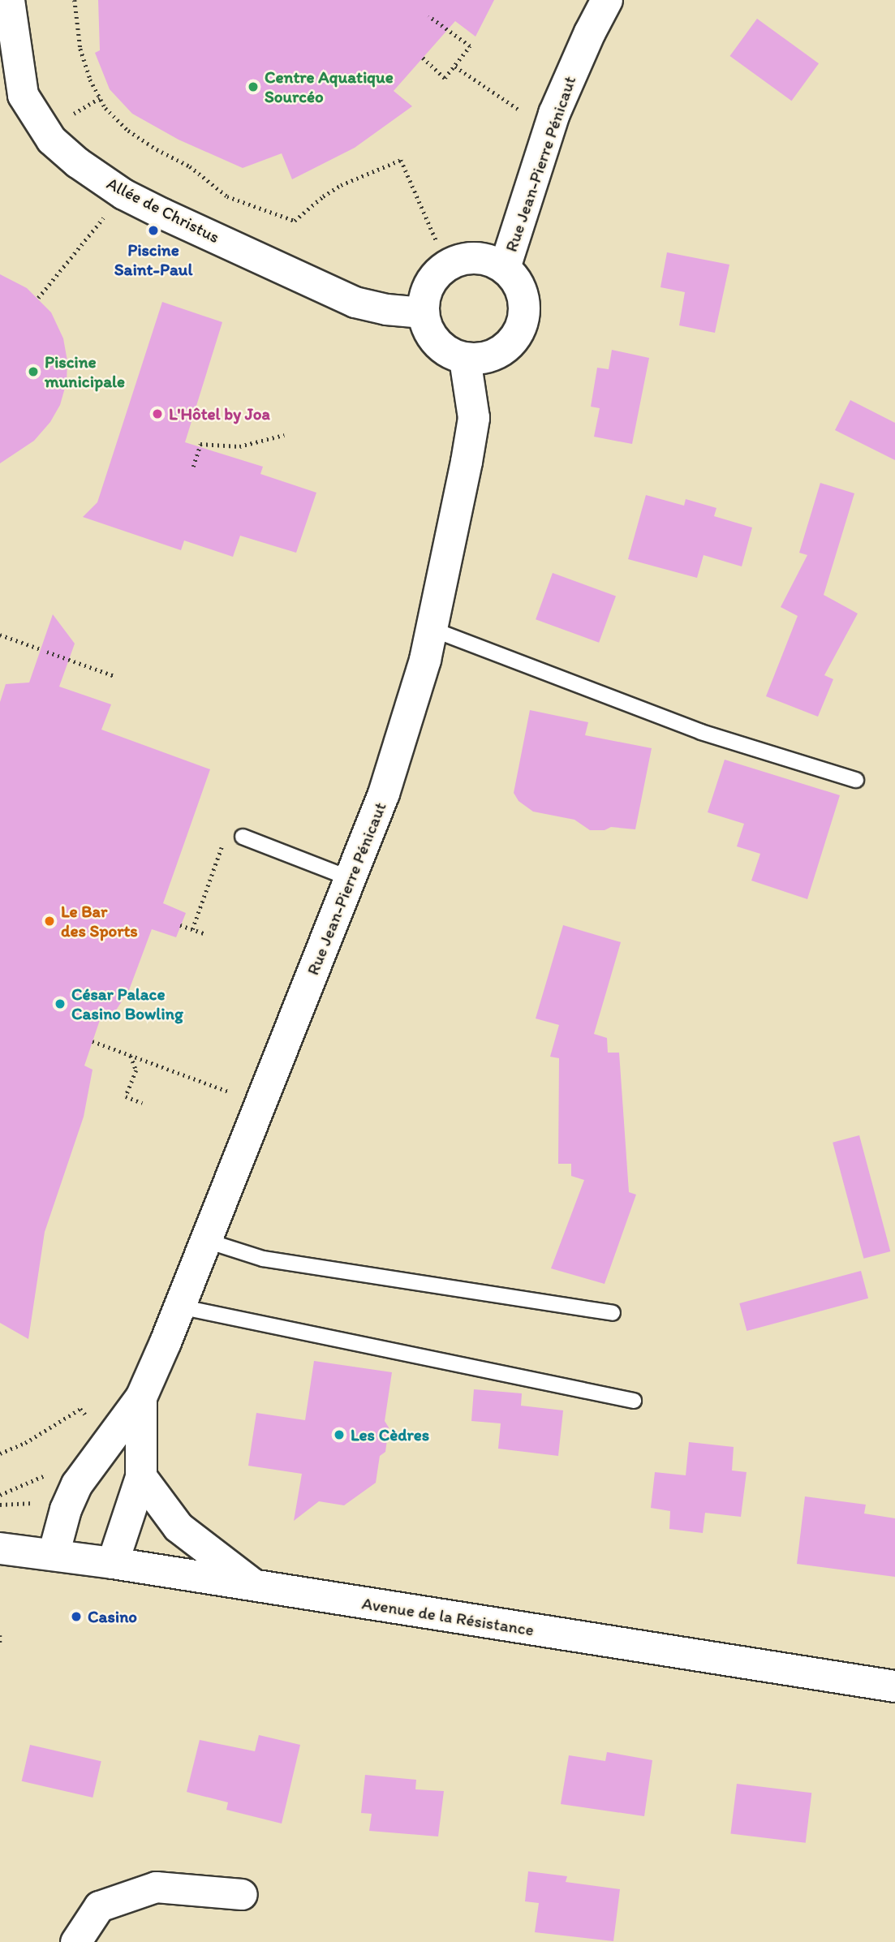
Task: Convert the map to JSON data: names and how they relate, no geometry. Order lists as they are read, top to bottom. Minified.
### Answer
{"streets":{"street":["Rue Jean-Pierre Pénicaut","Allée de Christus","Avenue de la Résistance"]},"crossings":[["Rue Jean-Pierre Pénicaut","Allée de Christus"],["Rue Jean-Pierre Pénicaut","Avenue de la Résistance"]],"places":["Centre Aquatique Sourcéo","Piscine Saint-Paul","Piscine municipale","L'Hôtel by Joa","Le Bar des Sports","César Palace Casino Bowling","Les Cèdres","Casino"]}
